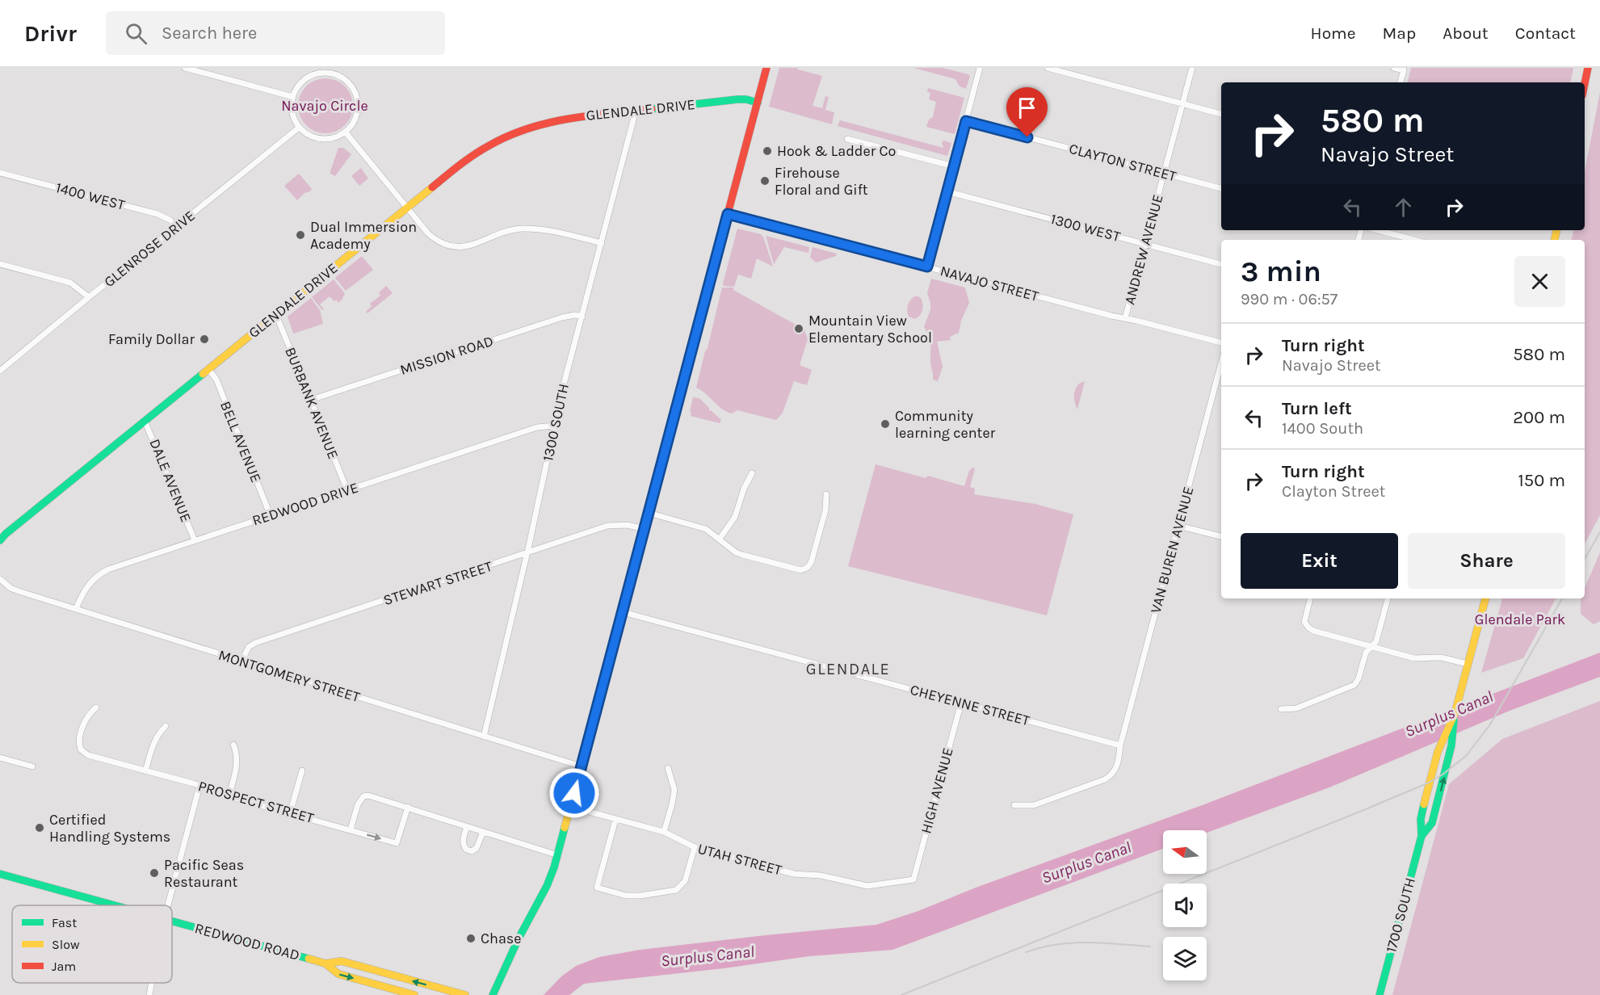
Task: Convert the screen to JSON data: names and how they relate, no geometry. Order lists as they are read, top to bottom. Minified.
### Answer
{"streets":{"main road":["GLENDALE DRIVE","1700 SOUTH","REDWOOD ROAD"],"street":["CLAYTON STREET","1400 WEST","1300 WEST","GLENROSE DRIVE","ANDREW AVENUE","NAVAJO STREET","MISSION ROAD","BURBANK AVENUE","1300 SOUTH","BELL AVENUE","DALE AVENUE","REDWOOD DRIVE","VAN BUREN AVENUE","STEWART STREET","MONTGOMERY STREET","CHEYENNE STREET","HIGH AVENUE","PROSPECT STREET","UTAH STREET"]},"crossings":[["GLENDALE DRIVE","BURBANK AVENUE"],["GLENDALE DRIVE","1300 SOUTH"],["GLENDALE DRIVE","BELL AVENUE"],["GLENDALE DRIVE","DALE AVENUE"],["CLAYTON STREET","ANDREW AVENUE"],["1400 WEST","GLENROSE DRIVE"],["1300 WEST","ANDREW AVENUE"],["ANDREW AVENUE","NAVAJO STREET"],["MISSION ROAD","BURBANK AVENUE"],["MISSION ROAD","1300 SOUTH"],["BURBANK AVENUE","REDWOOD DRIVE"],["1300 SOUTH","REDWOOD DRIVE"],["1300 SOUTH","STEWART STREET"],["1300 SOUTH","MONTGOMERY STREET"],["BELL AVENUE","REDWOOD DRIVE"],["DALE AVENUE","REDWOOD DRIVE"],["REDWOOD DRIVE","MONTGOMERY STREET"],["VAN BUREN AVENUE","CHEYENNE STREET"],["STEWART STREET","MONTGOMERY STREET"],["CHEYENNE STREET","HIGH AVENUE"],["HIGH AVENUE","UTAH STREET"]],"districts":["GLENDALE"],"water":["Surplus Canal"],"parks":["Navajo Circle","Glendale Park"],"places":["Hook & Ladder Co","Firehouse Floral and Gift","Dual Immersion Academy","Mountain View Elementary School","Family Dollar","Community learning center","Certified Handling Systems","Pacific Seas Restaurant","Chase"],"legend":["Fast","Slow","Jam"],"north":"left","page":{"header":"Drivr","search":"Search here","nav":["Home","Map","About","Contact"],"turn":["580 m","Navajo Street"],"heading":["3 min","990 m · 06:57"],"list":[{"name":"Turn right","note":"Navajo Street","value":"580 m"},{"name":"Turn left","note":"1400 South","value":"200 m"},{"name":"Turn right","note":"Clayton Street","value":"150 m"}],"buttons":["Exit","Share"]}}
